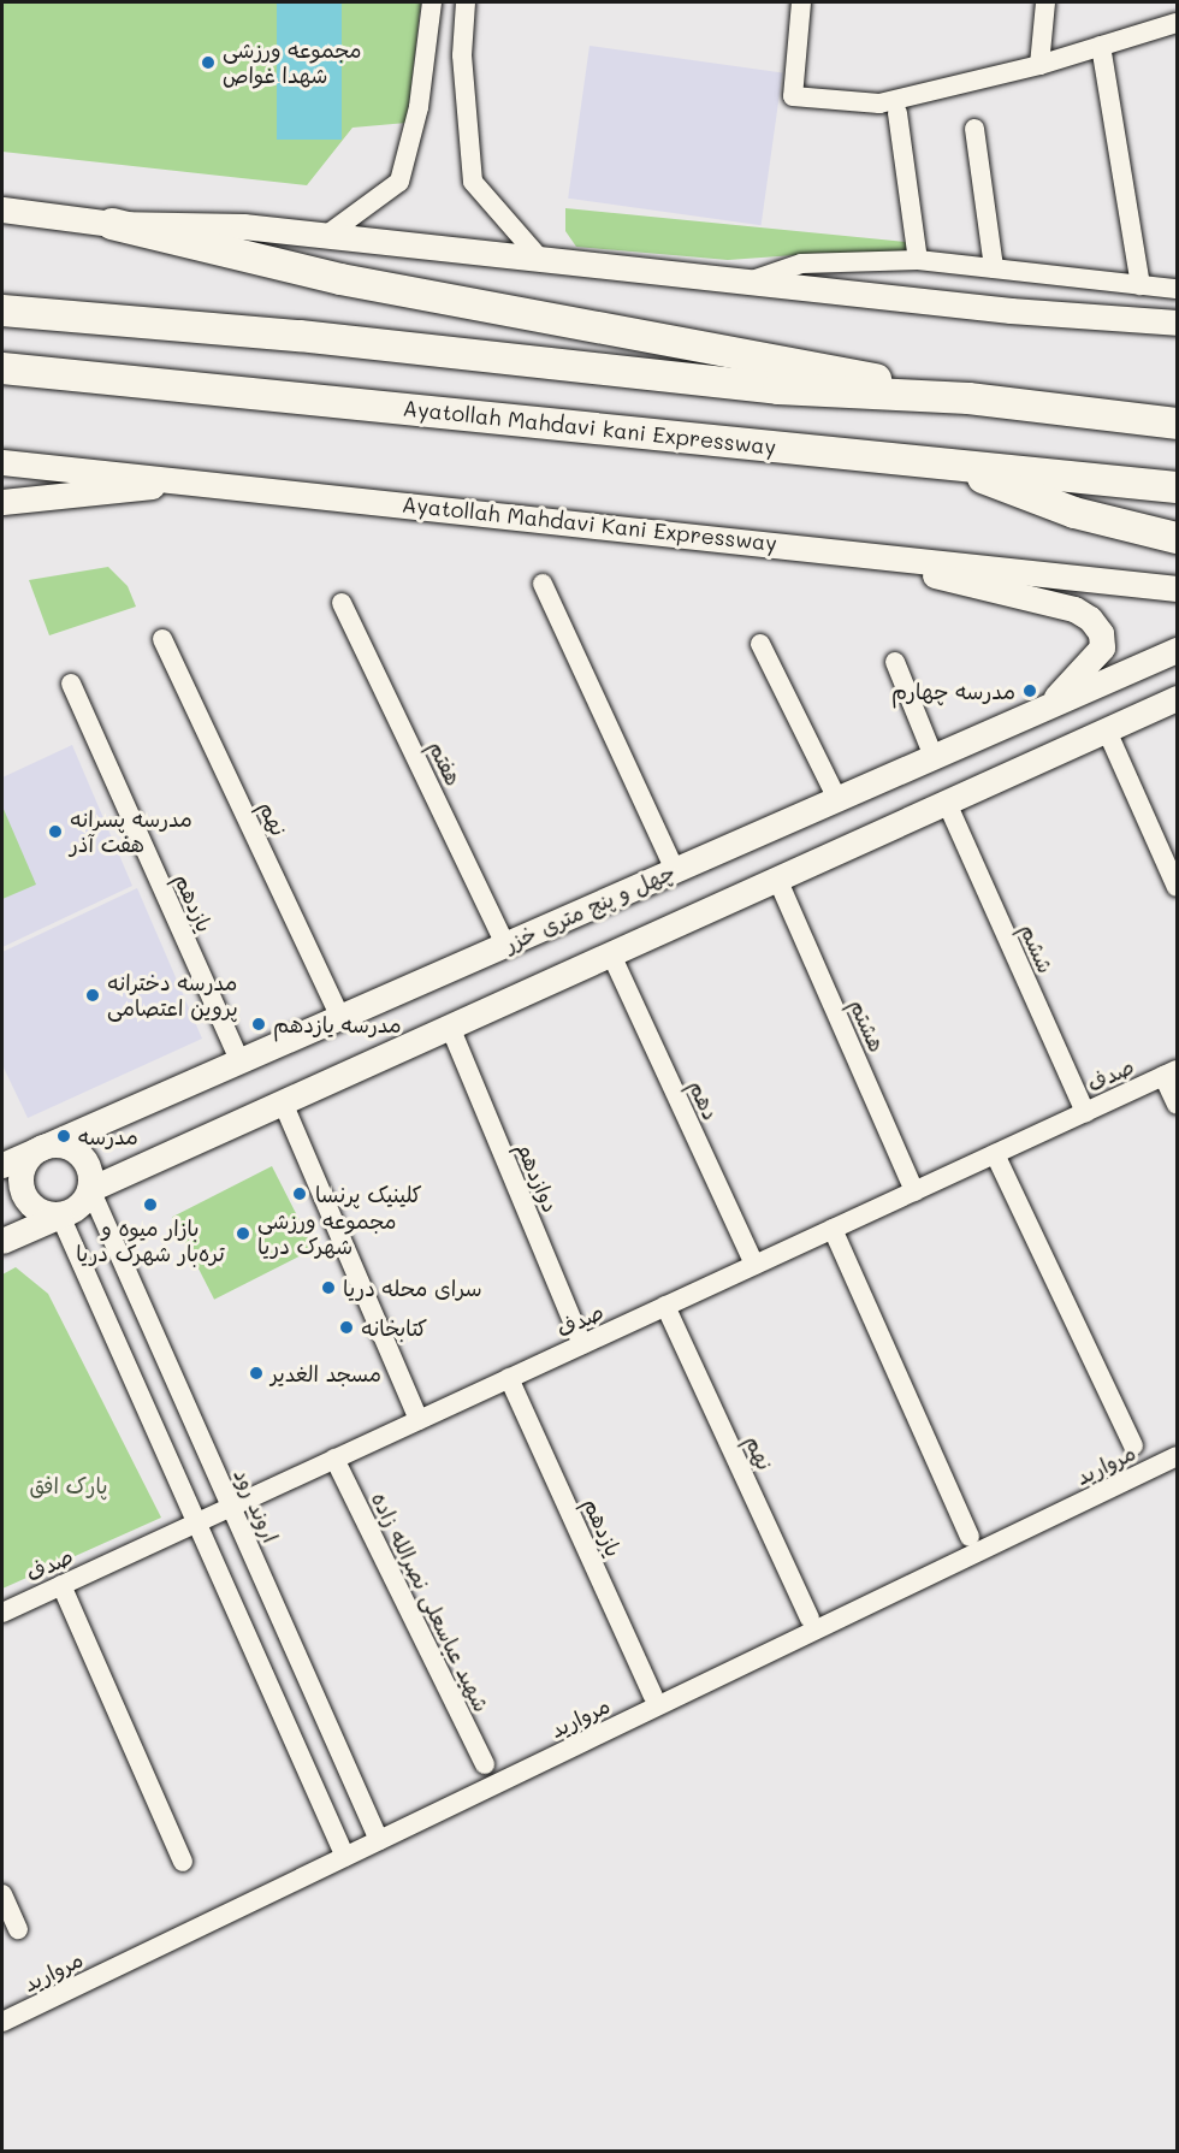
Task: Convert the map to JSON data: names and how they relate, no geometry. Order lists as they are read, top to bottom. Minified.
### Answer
{"streets":{"highway":["Ayatollah Mahdavi kani Expressway"],"main road":["Ayatollah Mahdavi Kani Expressway","چهل و پنج متری خزر"],"street":["هفتم","نهم","یازدهم","ششم","هشتم","صدف","دهم","دوازدهم","مروارید","اروند رود","شهید عباسعلی نصرالله زاده"]},"crossings":[["هفتم","چهل و پنج متری خزر"],["نهم","چهل و پنج متری خزر"],["نهم","صدف"],["یازدهم","چهل و پنج متری خزر"],["یازدهم","صدف"],["چهل و پنج متری خزر","اروند رود"],["ششم","صدف"],["هشتم","صدف"],["صدف","دهم"],["صدف","دوازدهم"],["صدف","اروند رود"],["صدف","شهید عباسعلی نصرالله زاده"],["مروارید","اروند رود"]],"parks":["پارک افق"],"places":["مجموعه ورزشی شهدا غواص","مدرسه چهارم","مدرسه پسرانه هفت آذر","مدرسه دخترانه پروین اعتصامی","مدرسه یازدهم","مدرسه","کلینیک پرنسا","بازار میوه و تره‌بار شهرک دریا","مجموعه ورزشی شهرک دریا","سرای محله دریا","کتابخانه","مسجد الغدیر"]}
